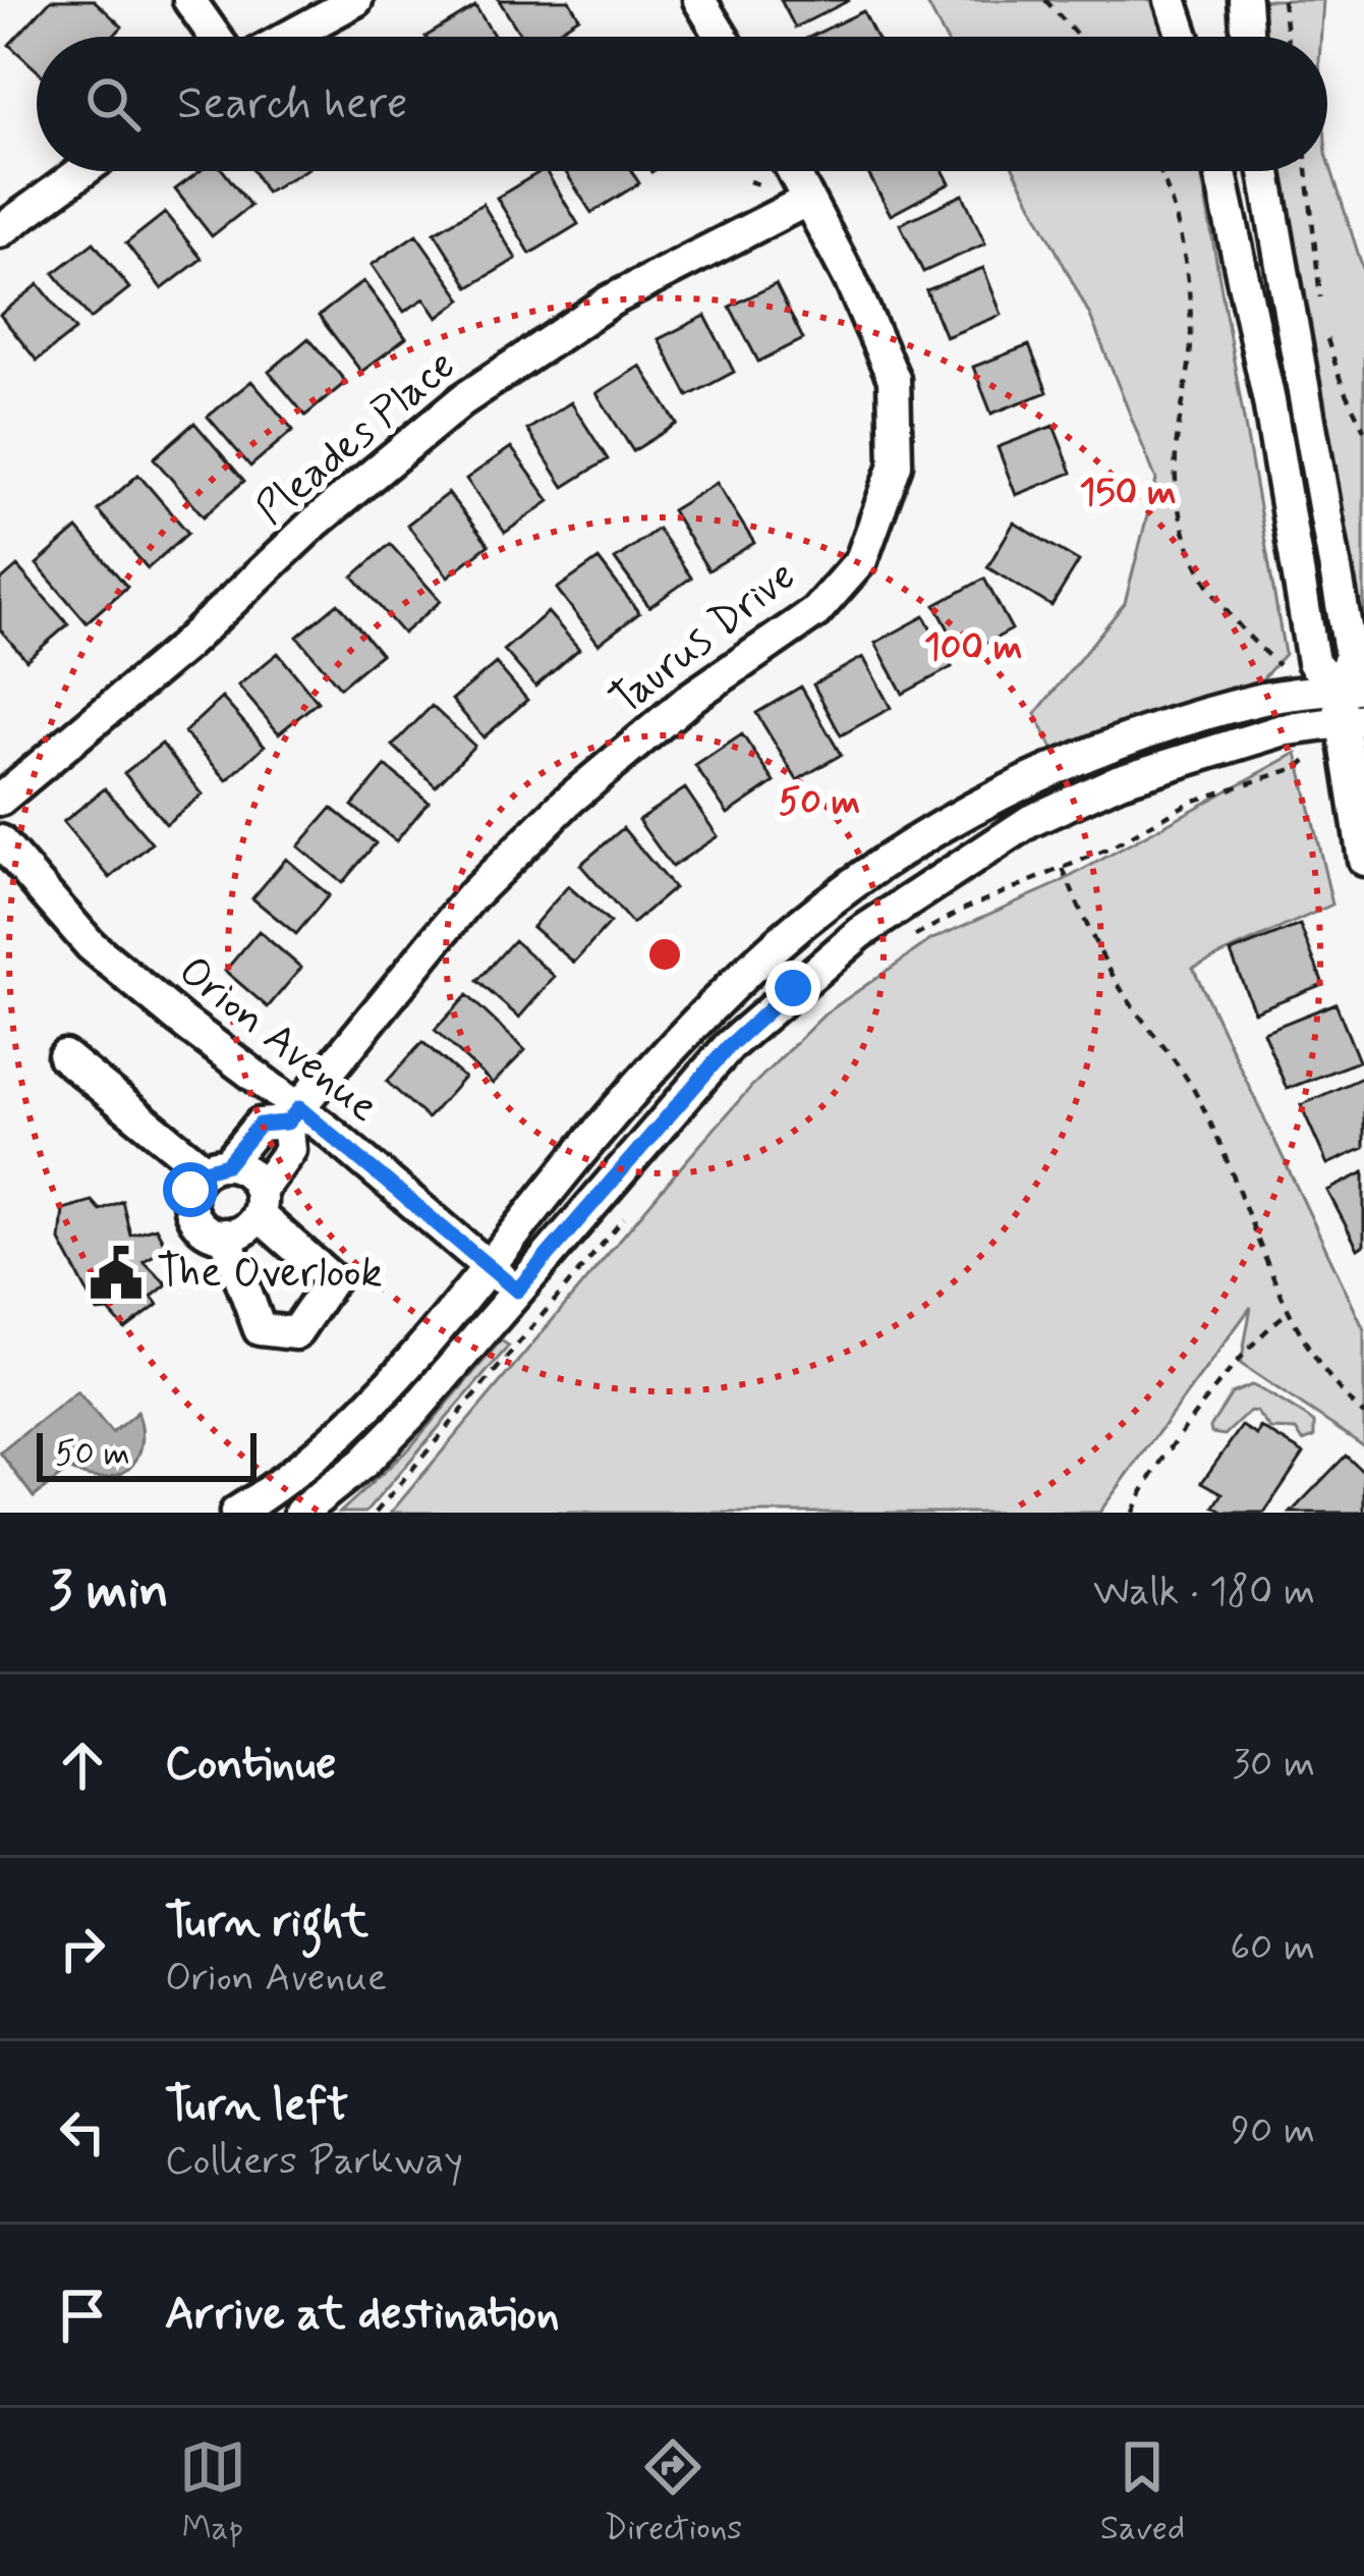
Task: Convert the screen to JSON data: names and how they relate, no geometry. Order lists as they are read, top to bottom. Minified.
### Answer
{"streets":{"street":["Pleades Place","Taurus Drive","Orion Avenue"]},"crossings":[["Pleades Place","Taurus Drive"],["Taurus Drive","Orion Avenue"]],"places":{"public building":["The Overlook"]},"scale_bar":"50 m","page":{"search":"Search here","scale":"50 m","heading":["3 min","Walk · 180 m"],"list":[["Continue","30 m"],["Turn right","Orion Avenue","60 m"],["Turn left","Colliers Parkway","90 m"],"Arrive at destination"],"nav":["Map","Directions","Saved"]},"rings":["150 m","100 m","50 m"]}
